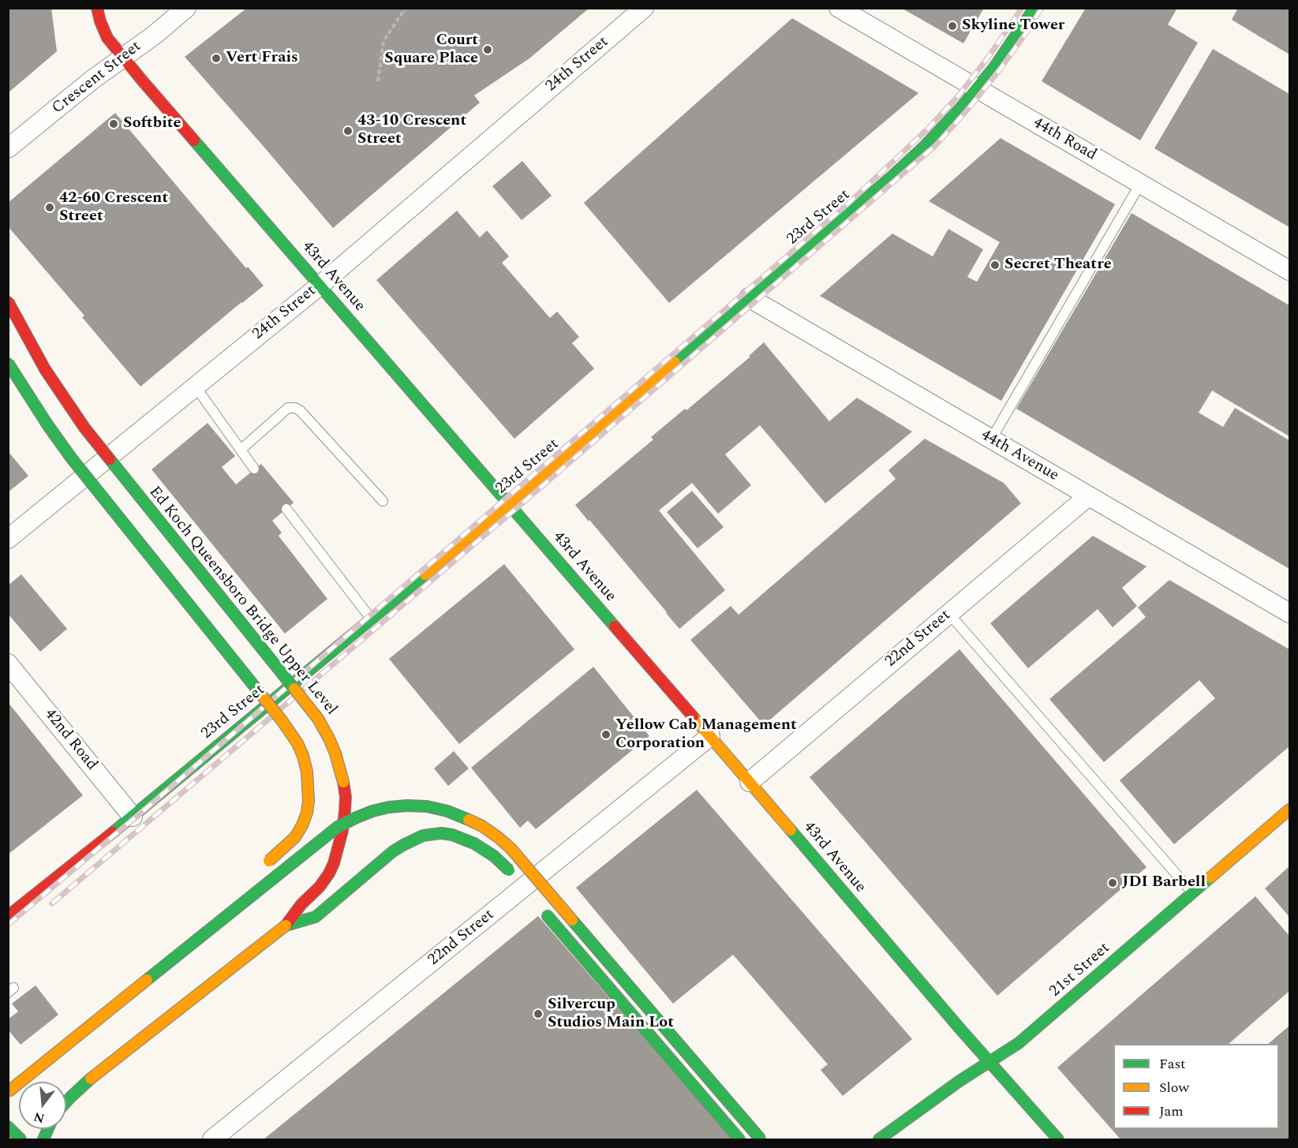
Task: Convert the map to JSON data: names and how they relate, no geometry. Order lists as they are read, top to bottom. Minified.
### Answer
{"streets":{"main road":["23rd Street","43rd Avenue","Ed Koch Queensboro Bridge Upper Level","21st Street"],"street":["24th Street","Crescent Street","44th Road","44th Avenue","22nd Street","42nd Road"]},"crossings":[["24th Street","43rd Avenue"],["Crescent Street","43rd Avenue"],["44th Road","23rd Street"],["23rd Street","43rd Avenue"],["23rd Street","44th Avenue"],["23rd Street","42nd Road"],["43rd Avenue","22nd Street"],["43rd Avenue","21st Street"],["44th Avenue","22nd Street"]],"places":["Skyline Tower","Court Square Place","Vert Frais","Softbite","43-10 Crescent Street","42-60 Crescent Street","Secret Theatre","Yellow Cab Management Corporation","JDI Barbell","Silvercup Studios Main Lot"],"legend":["Fast","Slow","Jam"],"north":"bottom"}
